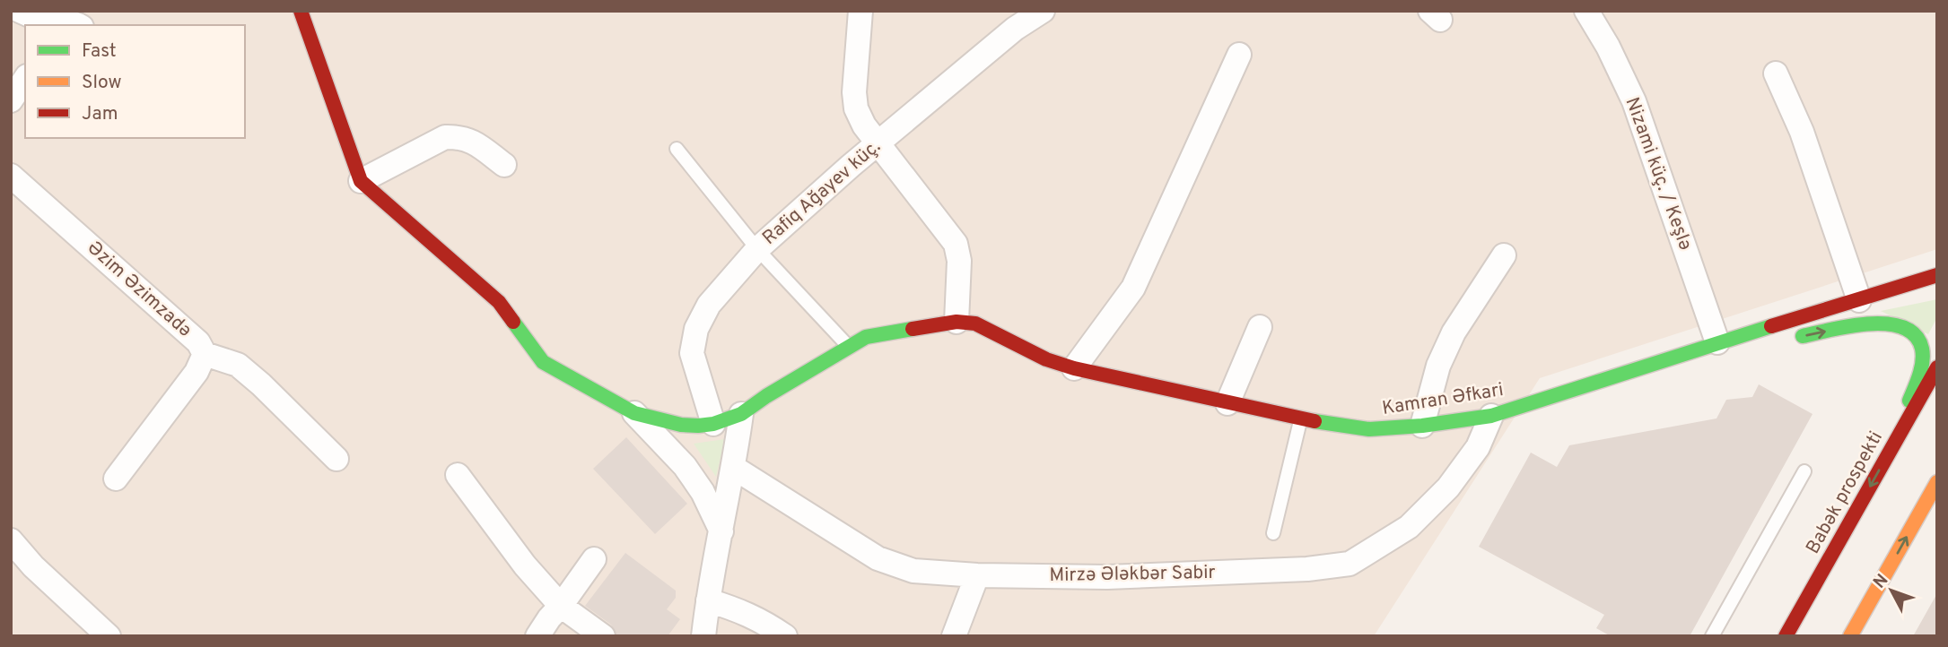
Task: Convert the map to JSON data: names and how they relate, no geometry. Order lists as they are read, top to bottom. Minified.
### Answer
{"streets":{"street":["Nizami küç. / Keşlə","Rafiq Ağayev küç.","Əzim Əzimzadə","Kamran Əfkari","Babək prospekti","Mirzə Ələkbər Sabir"]},"crossings":[["Nizami küç. / Keşlə","Kamran Əfkari"],["Kamran Əfkari","Mirzə Ələkbər Sabir"]],"legend":["Fast","Slow","Jam"],"north":"top left"}
